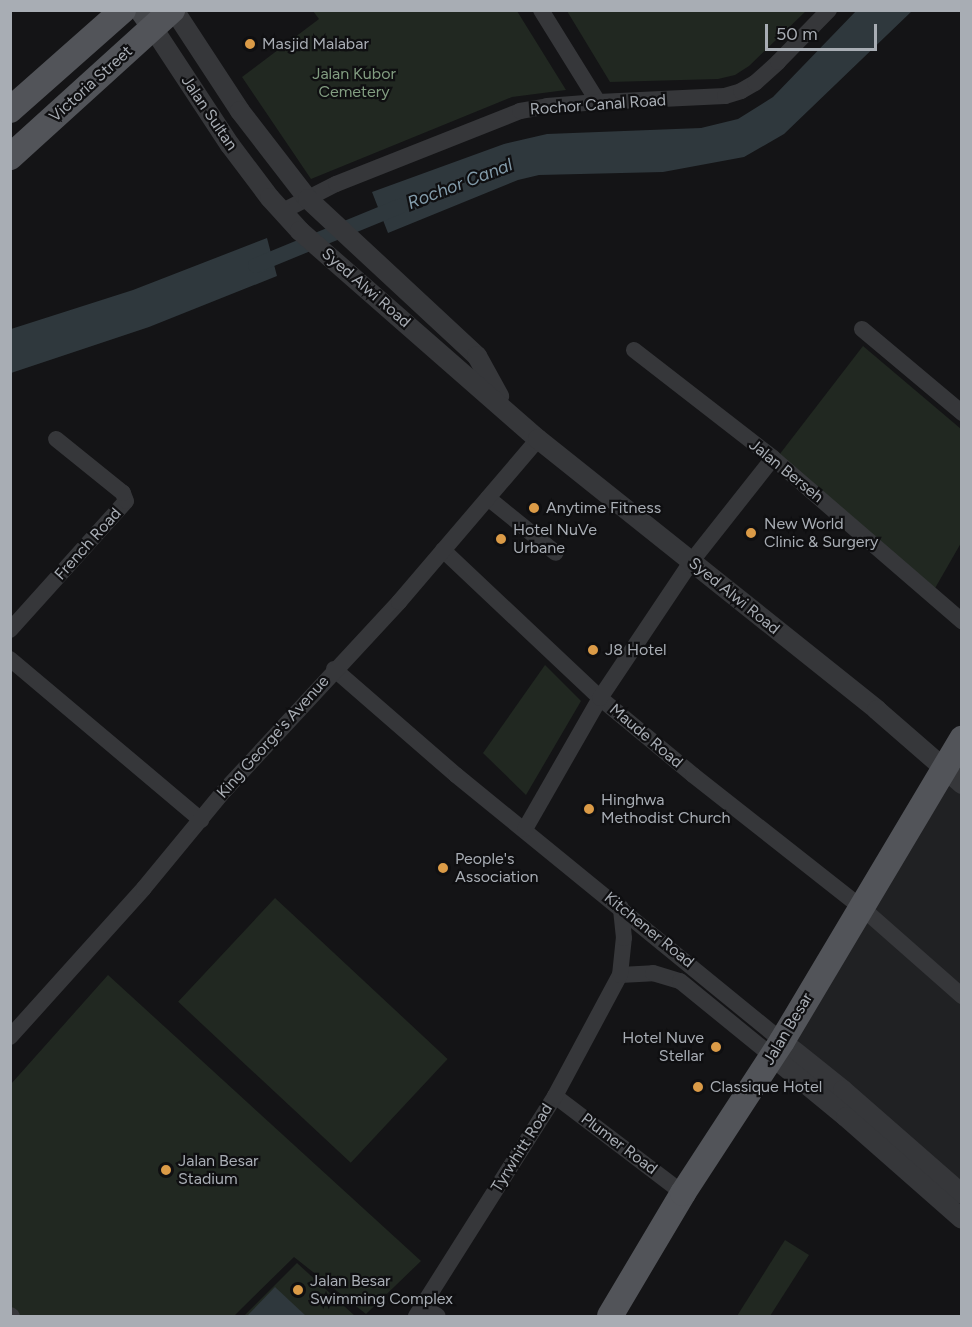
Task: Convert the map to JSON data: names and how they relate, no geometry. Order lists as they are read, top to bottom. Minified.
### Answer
{"streets":{"main road":["Victoria Street","Jalan Besar"],"street":["Rochor Canal Road","Jalan Sultan","Syed Alwi Road","Jalan Berseh","French Road","Maude Road","King George's Avenue","Kitchener Road","Plumer Road","Tyrwhitt Road"]},"crossings":[["Victoria Street","Jalan Sultan"],["Rochor Canal Road","Jalan Sultan"],["Rochor Canal Road","Syed Alwi Road"],["Jalan Sultan","Syed Alwi Road"],["Syed Alwi Road","King George's Avenue"],["Syed Alwi Road","Jalan Besar"],["Maude Road","King George's Avenue"],["Maude Road","Jalan Besar"],["King George's Avenue","Kitchener Road"],["Kitchener Road","Jalan Besar"],["Kitchener Road","Tyrwhitt Road"],["Jalan Besar","Plumer Road"],["Plumer Road","Tyrwhitt Road"]],"water":["Rochor Canal"],"parks":["Jalan Kubor Cemetery"],"places":["Masjid Malabar","Anytime Fitness","New World Clinic & Surgery","Hotel NuVe Urbane","J8 Hotel","Hinghwa Methodist Church","People's Association","Hotel Nuve Stellar","Classique Hotel","Jalan Besar Stadium","Jalan Besar Swimming Complex"],"scale_bar":"50 m"}
